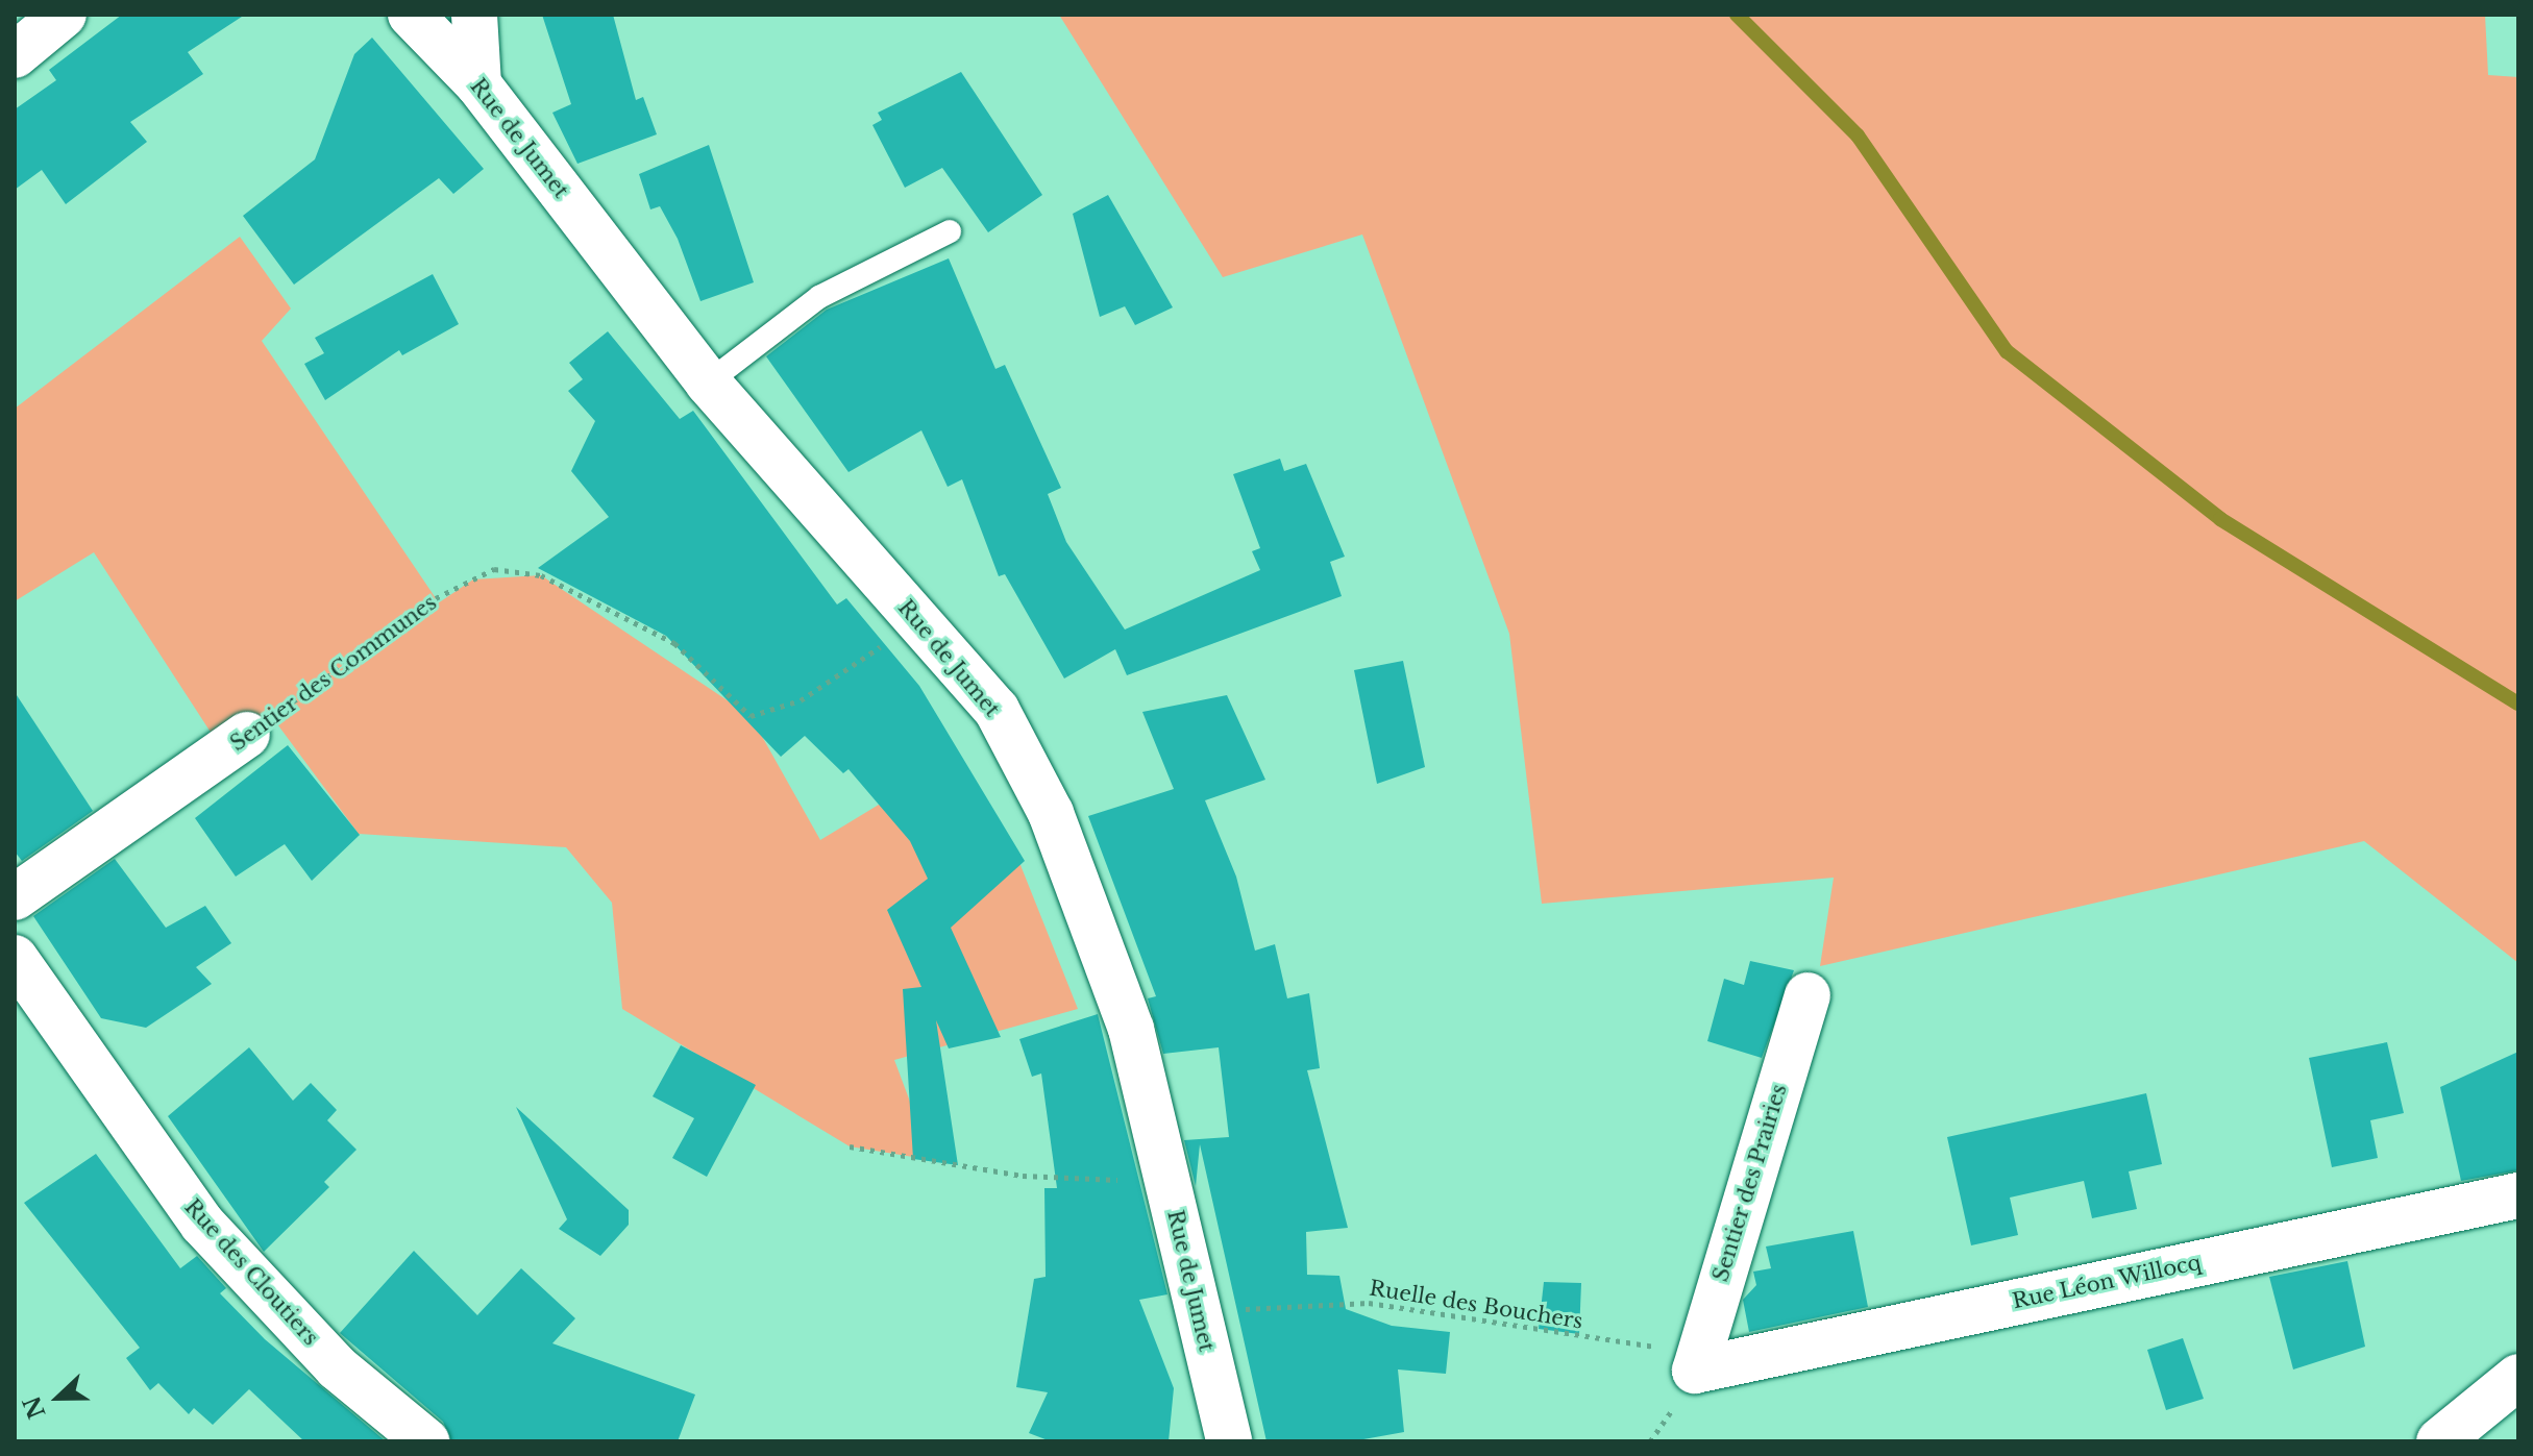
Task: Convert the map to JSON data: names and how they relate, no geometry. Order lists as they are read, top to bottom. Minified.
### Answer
{"streets":{"street":["Rue de Jumet","Sentier des Communes","Sentier des Prairies","Rue des Cloutiers","Rue Léon Willocq"],"path":["Ruelle des Bouchers"]},"crossings":[["Rue de Jumet","Sentier des Communes"],["Rue de Jumet","Ruelle des Bouchers"],["Sentier des Prairies","Rue Léon Willocq"],["Sentier des Prairies","Ruelle des Bouchers"],["Rue Léon Willocq","Ruelle des Bouchers"]],"north":"left"}
